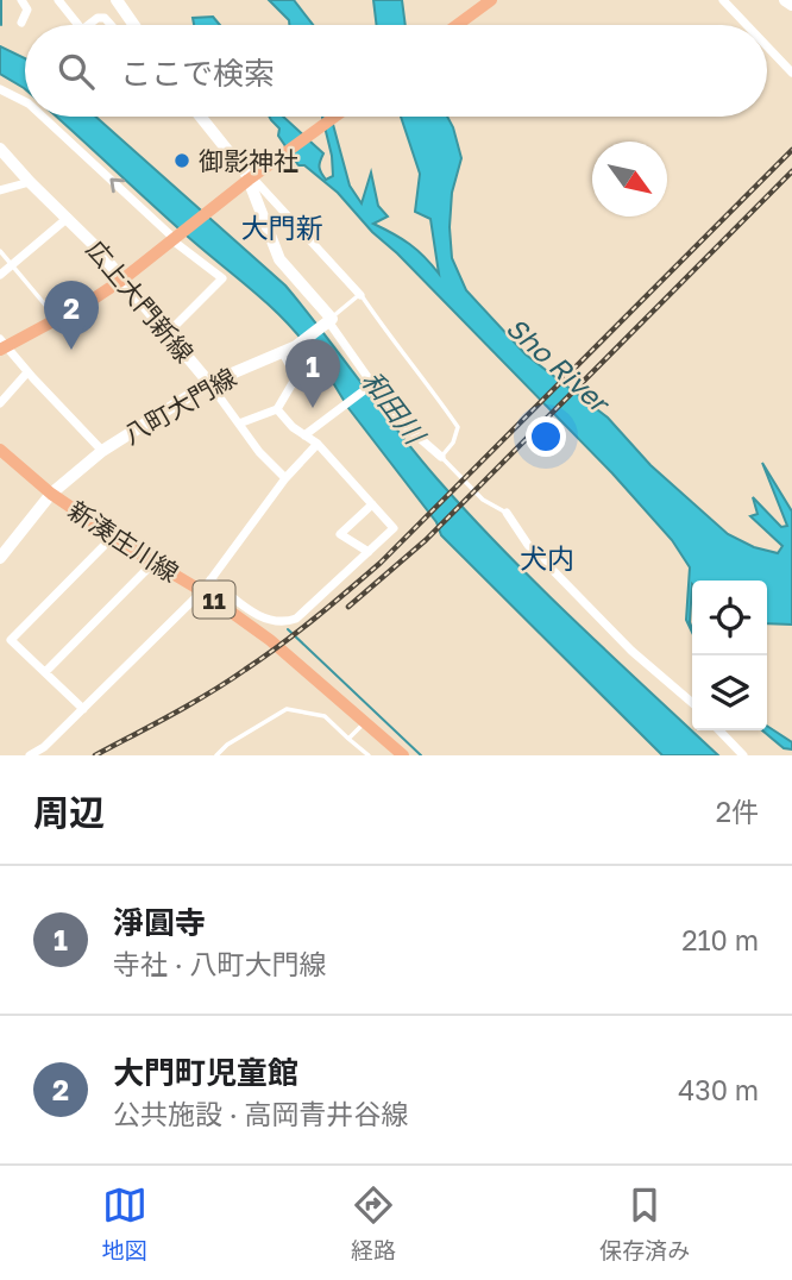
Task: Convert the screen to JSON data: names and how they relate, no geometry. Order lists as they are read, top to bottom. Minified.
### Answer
{"streets":{"main road":["広上大門新線","八町大門線","新湊庄川線","11"]},"crossings":[["広上大門新線","八町大門線"],["八町大門線","新湊庄川線"]],"districts":["大門新","犬内"],"water":["Sho River","和田川"],"places":["御影神社"],"north":"bottom right","page":{"search":"ここで検索","pins":["2","1"],"heading":["周辺","2件"],"list":[{"mark":"1","name":"淨圓寺","note":"寺社 · 八町大門線","value":"210 m"},{"mark":"2","name":"大門町児童館","note":"公共施設 · 高岡青井谷線","value":"430 m"}],"nav":["地図","経路","保存済み"]}}
